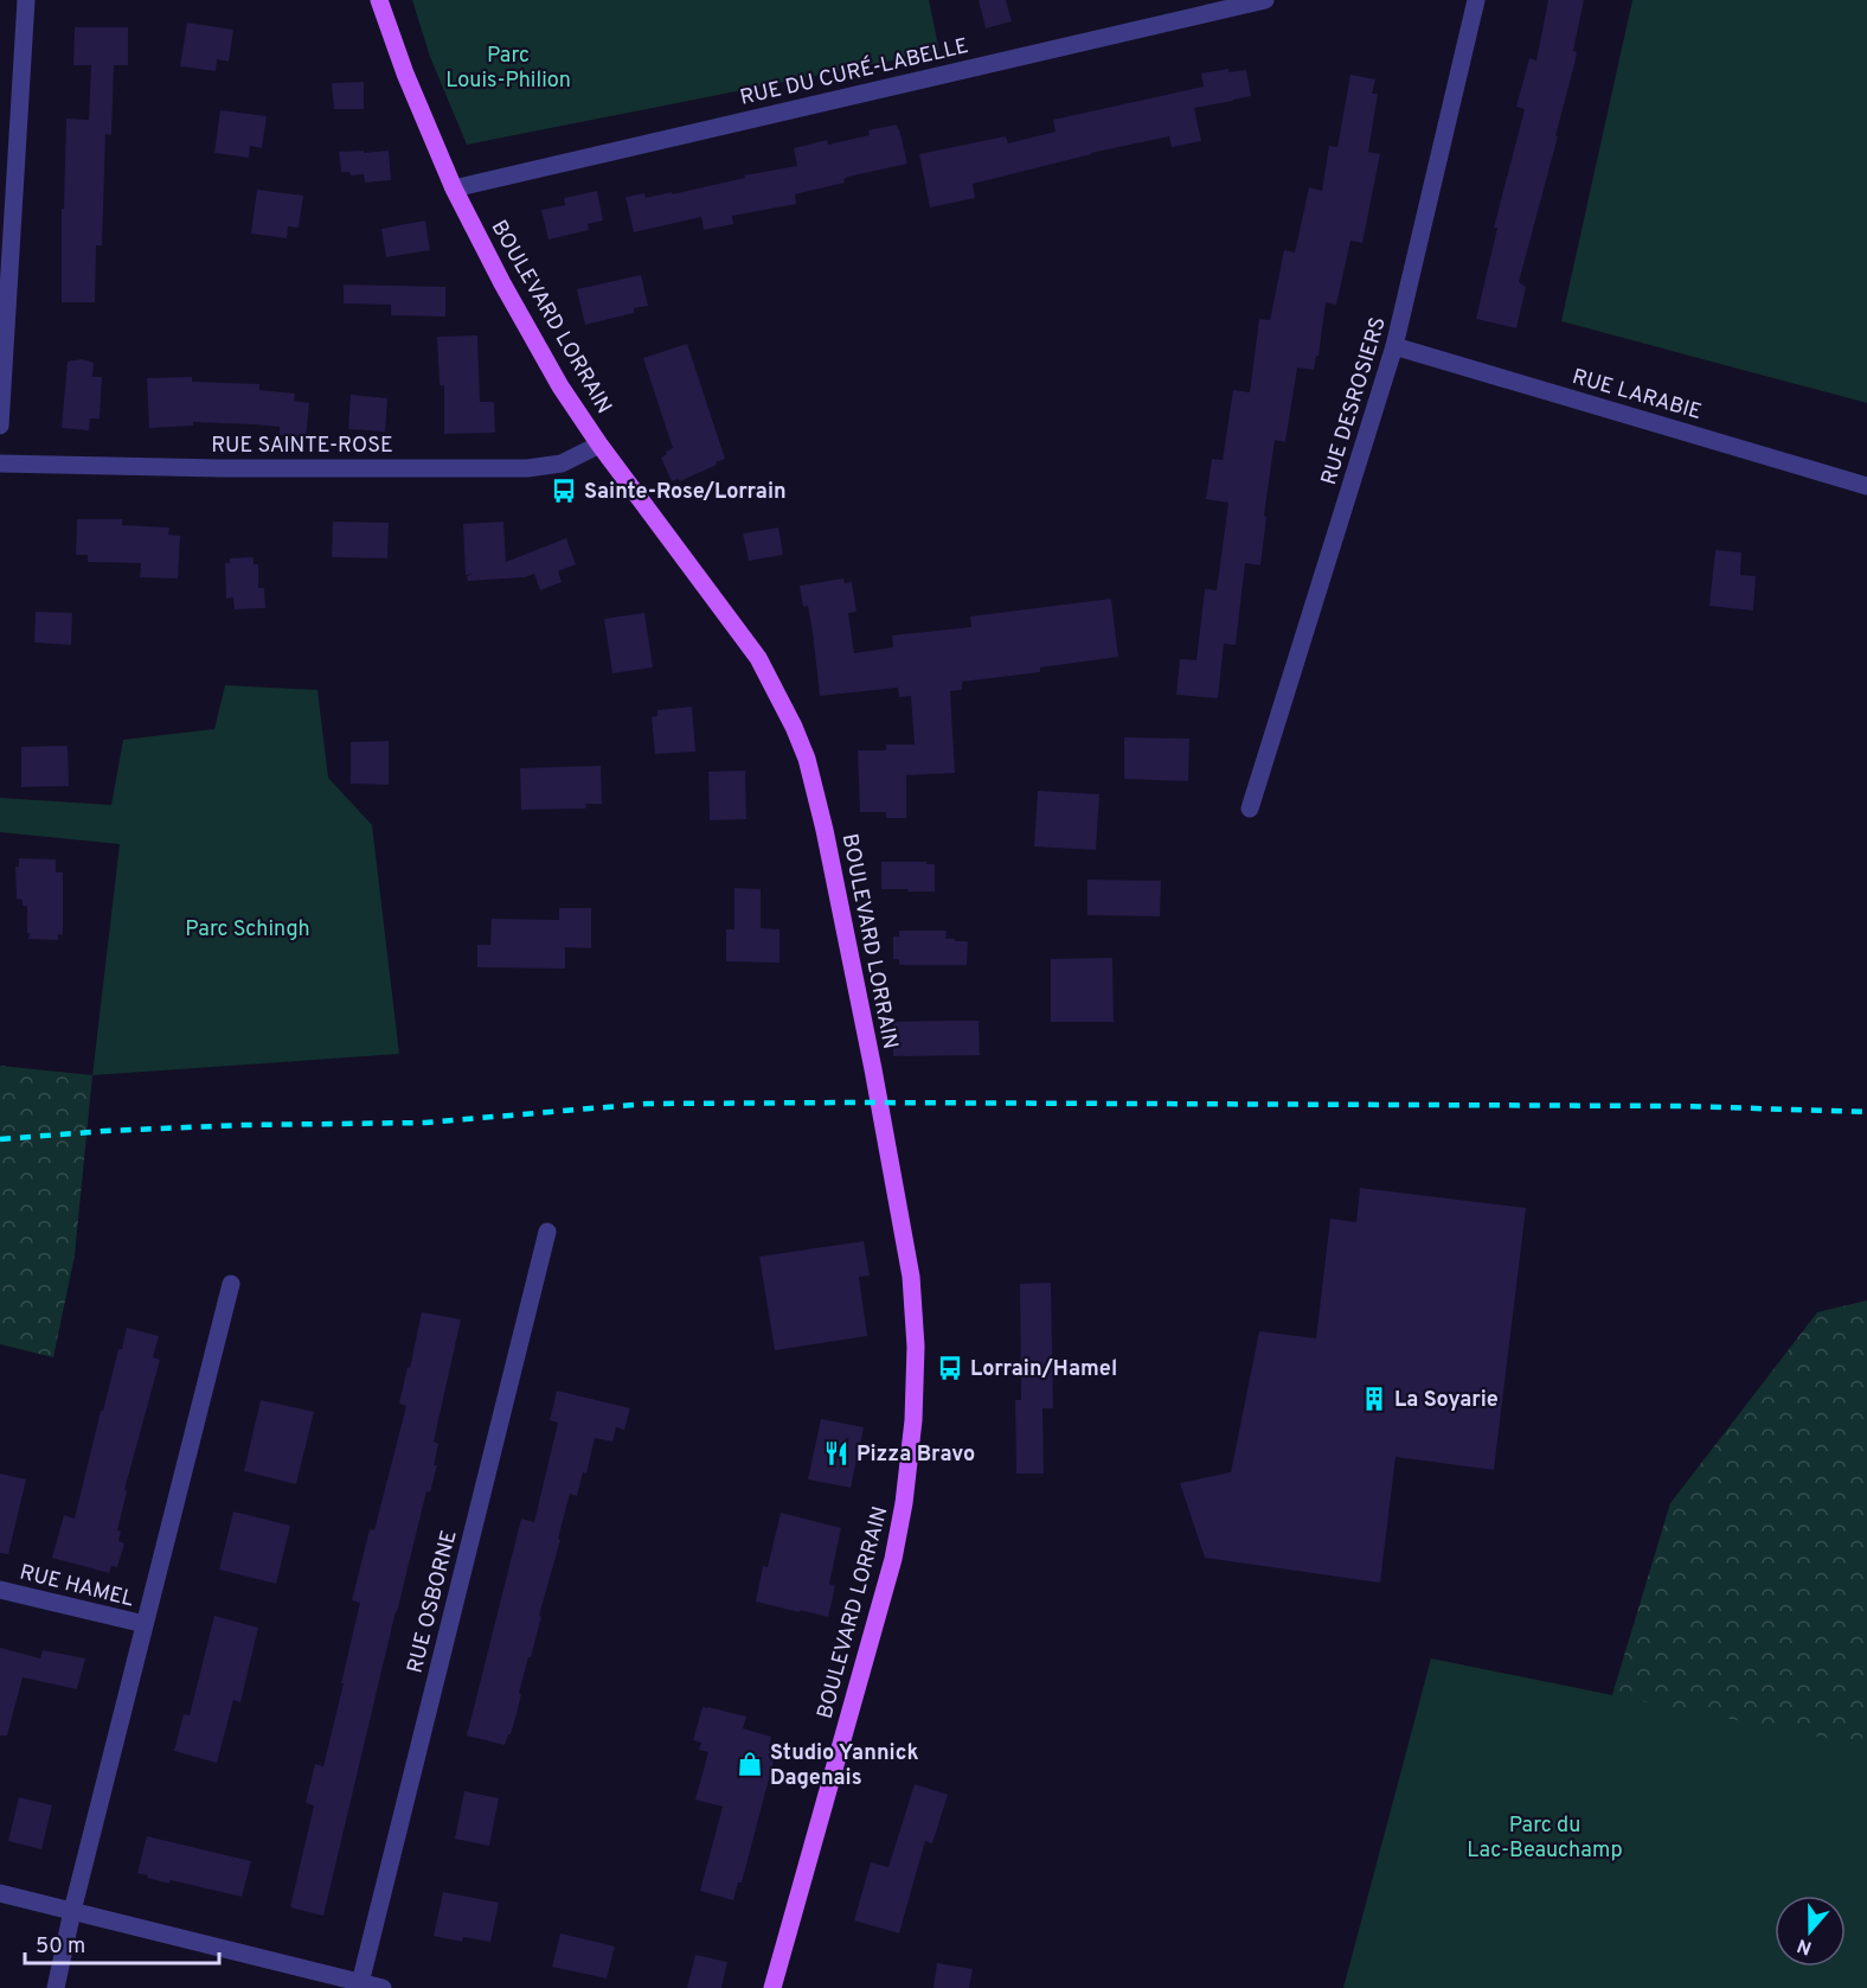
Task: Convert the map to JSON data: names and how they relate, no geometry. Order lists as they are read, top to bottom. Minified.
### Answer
{"streets":{"main road":["BOULEVARD LORRAIN"],"street":["RUE DU CURÉ-LABELLE","RUE LARABIE","RUE DESROSIERS","RUE SAINTE-ROSE","RUE HAMEL","RUE OSBORNE"]},"crossings":[["RUE DU CURÉ-LABELLE","BOULEVARD LORRAIN"],["BOULEVARD LORRAIN","RUE SAINTE-ROSE"],["RUE LARABIE","RUE DESROSIERS"]],"parks":["Parc Louis-Philion","Parc Schingh","Parc du Lac-Beauchamp"],"places":{"bus stop":["Sainte-Rose/Lorrain","Lorrain/Hamel"],"building":["La Soyarie"],"restaurant":["Pizza Bravo"],"shop":["Studio Yannick Dagenais"]},"scale_bar":"50 m","north":"bottom"}
